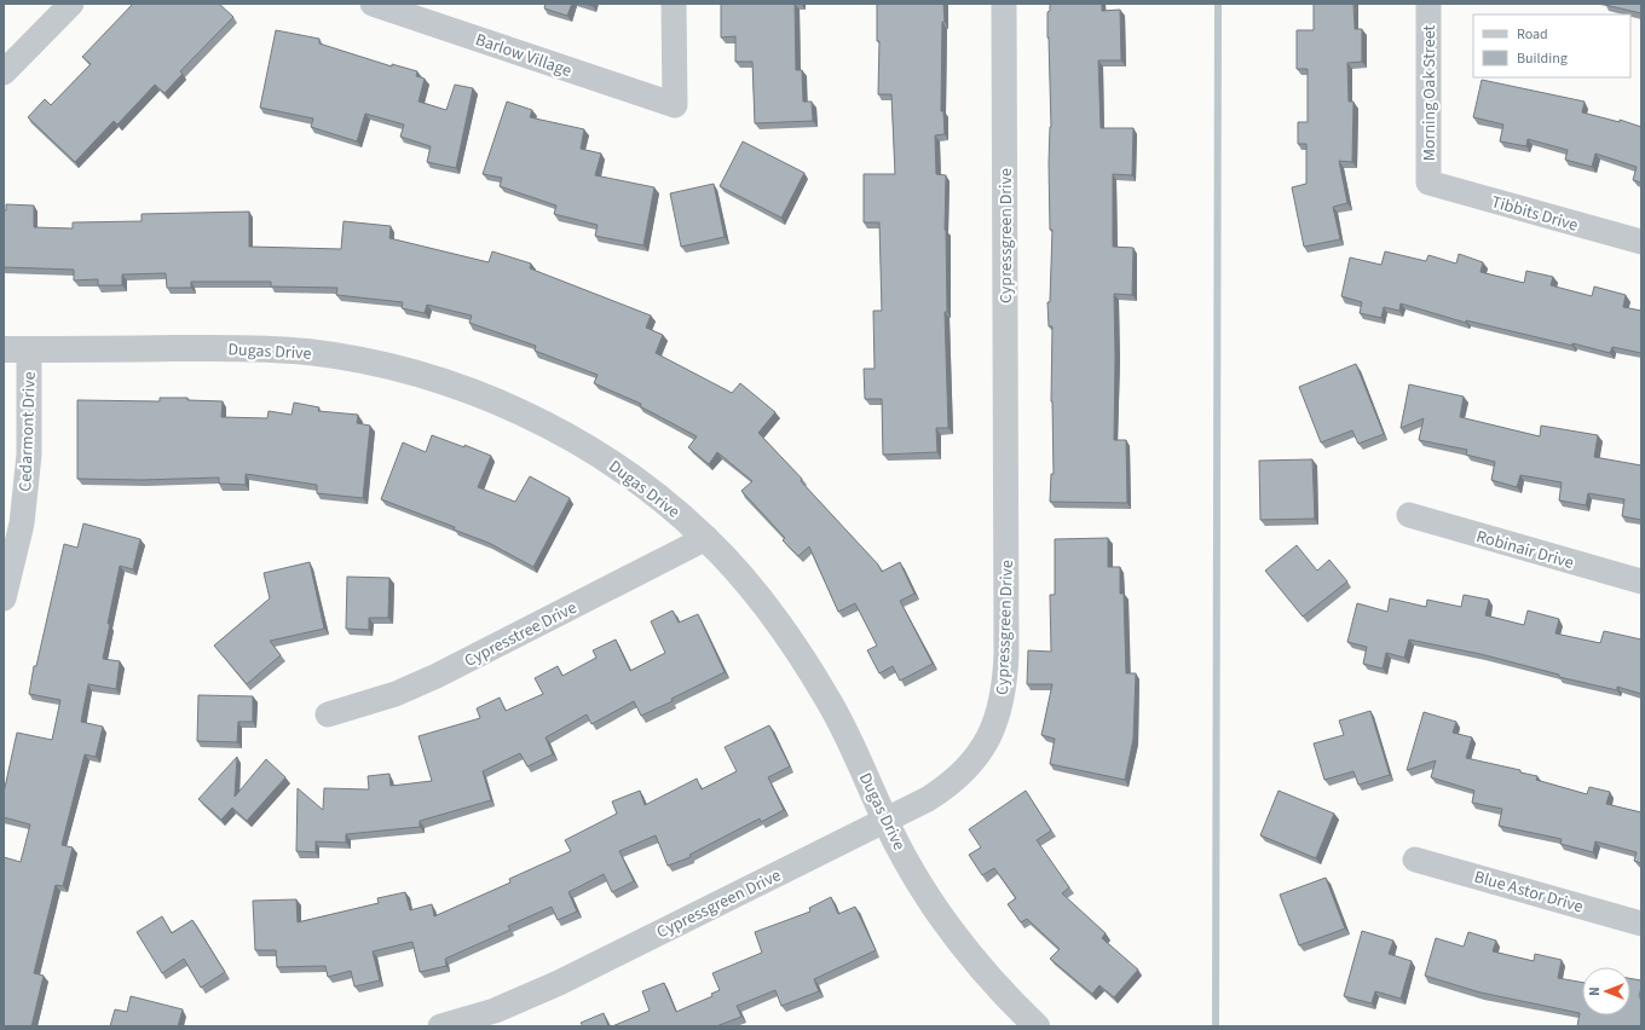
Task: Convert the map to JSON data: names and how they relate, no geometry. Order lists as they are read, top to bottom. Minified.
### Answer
{"streets":{"street":["Barlow Village","Morning Oak Street","Tibbits Drive","Cypressgreen Drive","Dugas Drive","Cedarmont Drive","Robinair Drive","Cypresstree Drive","Blue Astor Drive"]},"crossings":[["Morning Oak Street","Tibbits Drive"],["Cypressgreen Drive","Dugas Drive"],["Dugas Drive","Cedarmont Drive"],["Dugas Drive","Cypresstree Drive"]],"legend":["Road","Building"],"north":"left"}
